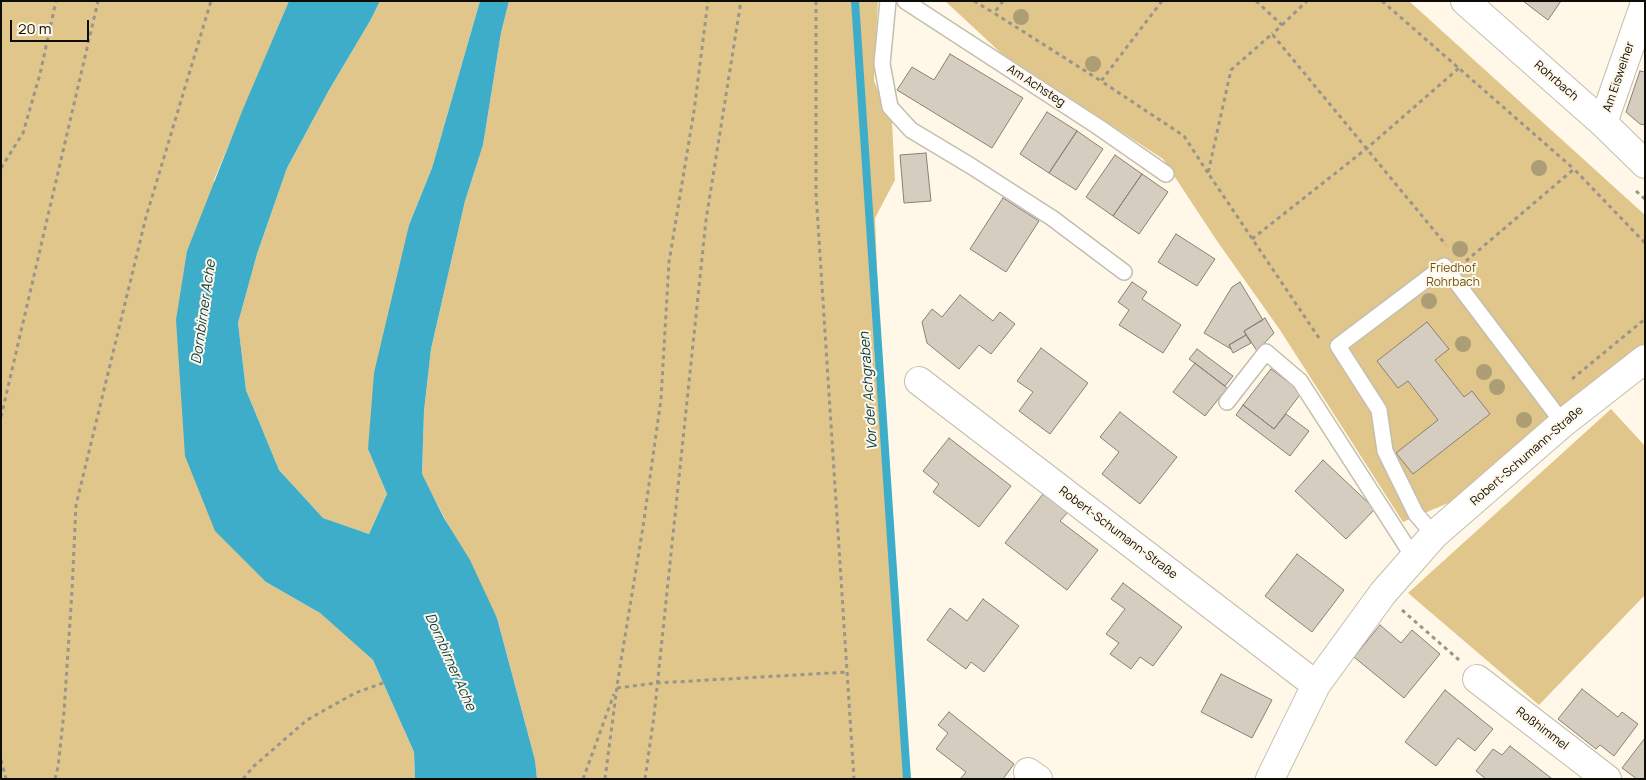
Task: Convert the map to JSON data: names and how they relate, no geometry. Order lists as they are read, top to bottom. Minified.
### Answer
{"streets":{"street":["Am Eisweiher","Rohrbach","Robert-Schumann-Straße","Roßhimmel"],"lane":["Am Achsteg"]},"crossings":[["Am Eisweiher","Rohrbach"]],"water":["Dornbirner Ache","Vor der Achgraben"],"parks":["Friedhof Rohrbach"],"scale_bar":"20 m"}
